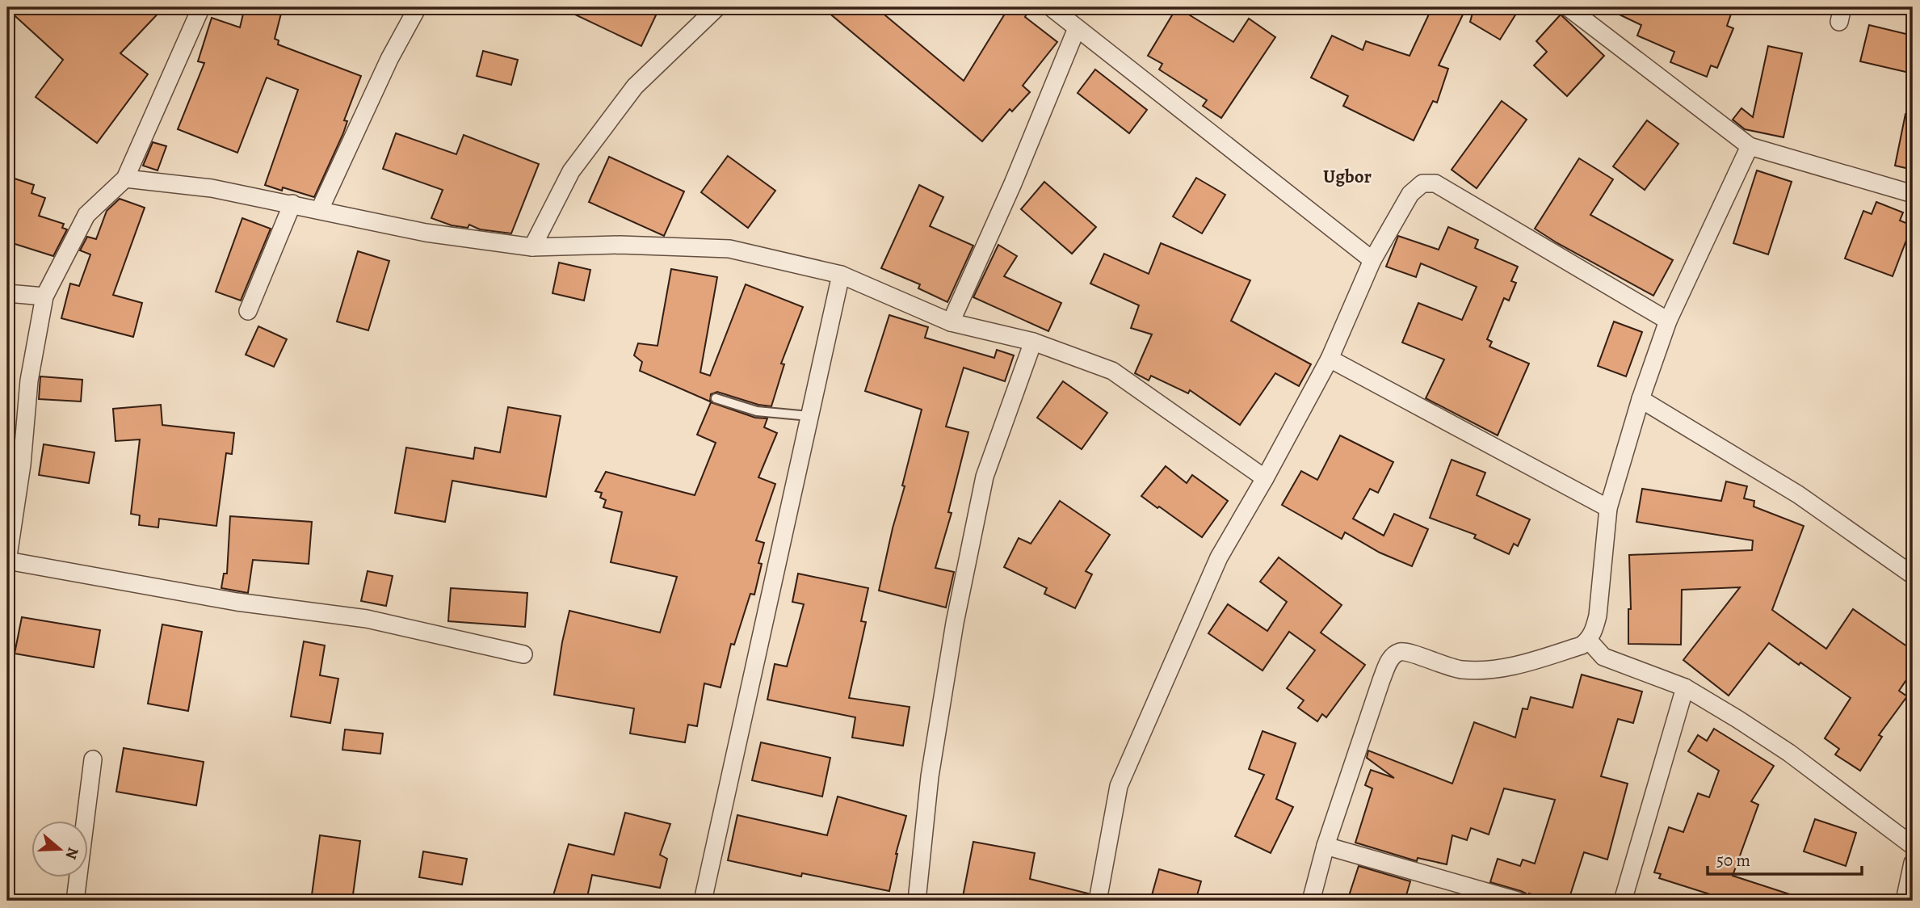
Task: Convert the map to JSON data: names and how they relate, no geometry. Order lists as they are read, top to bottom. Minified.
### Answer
{"districts":["Ugbor"],"scale_bar":"50 m","north":"right"}
